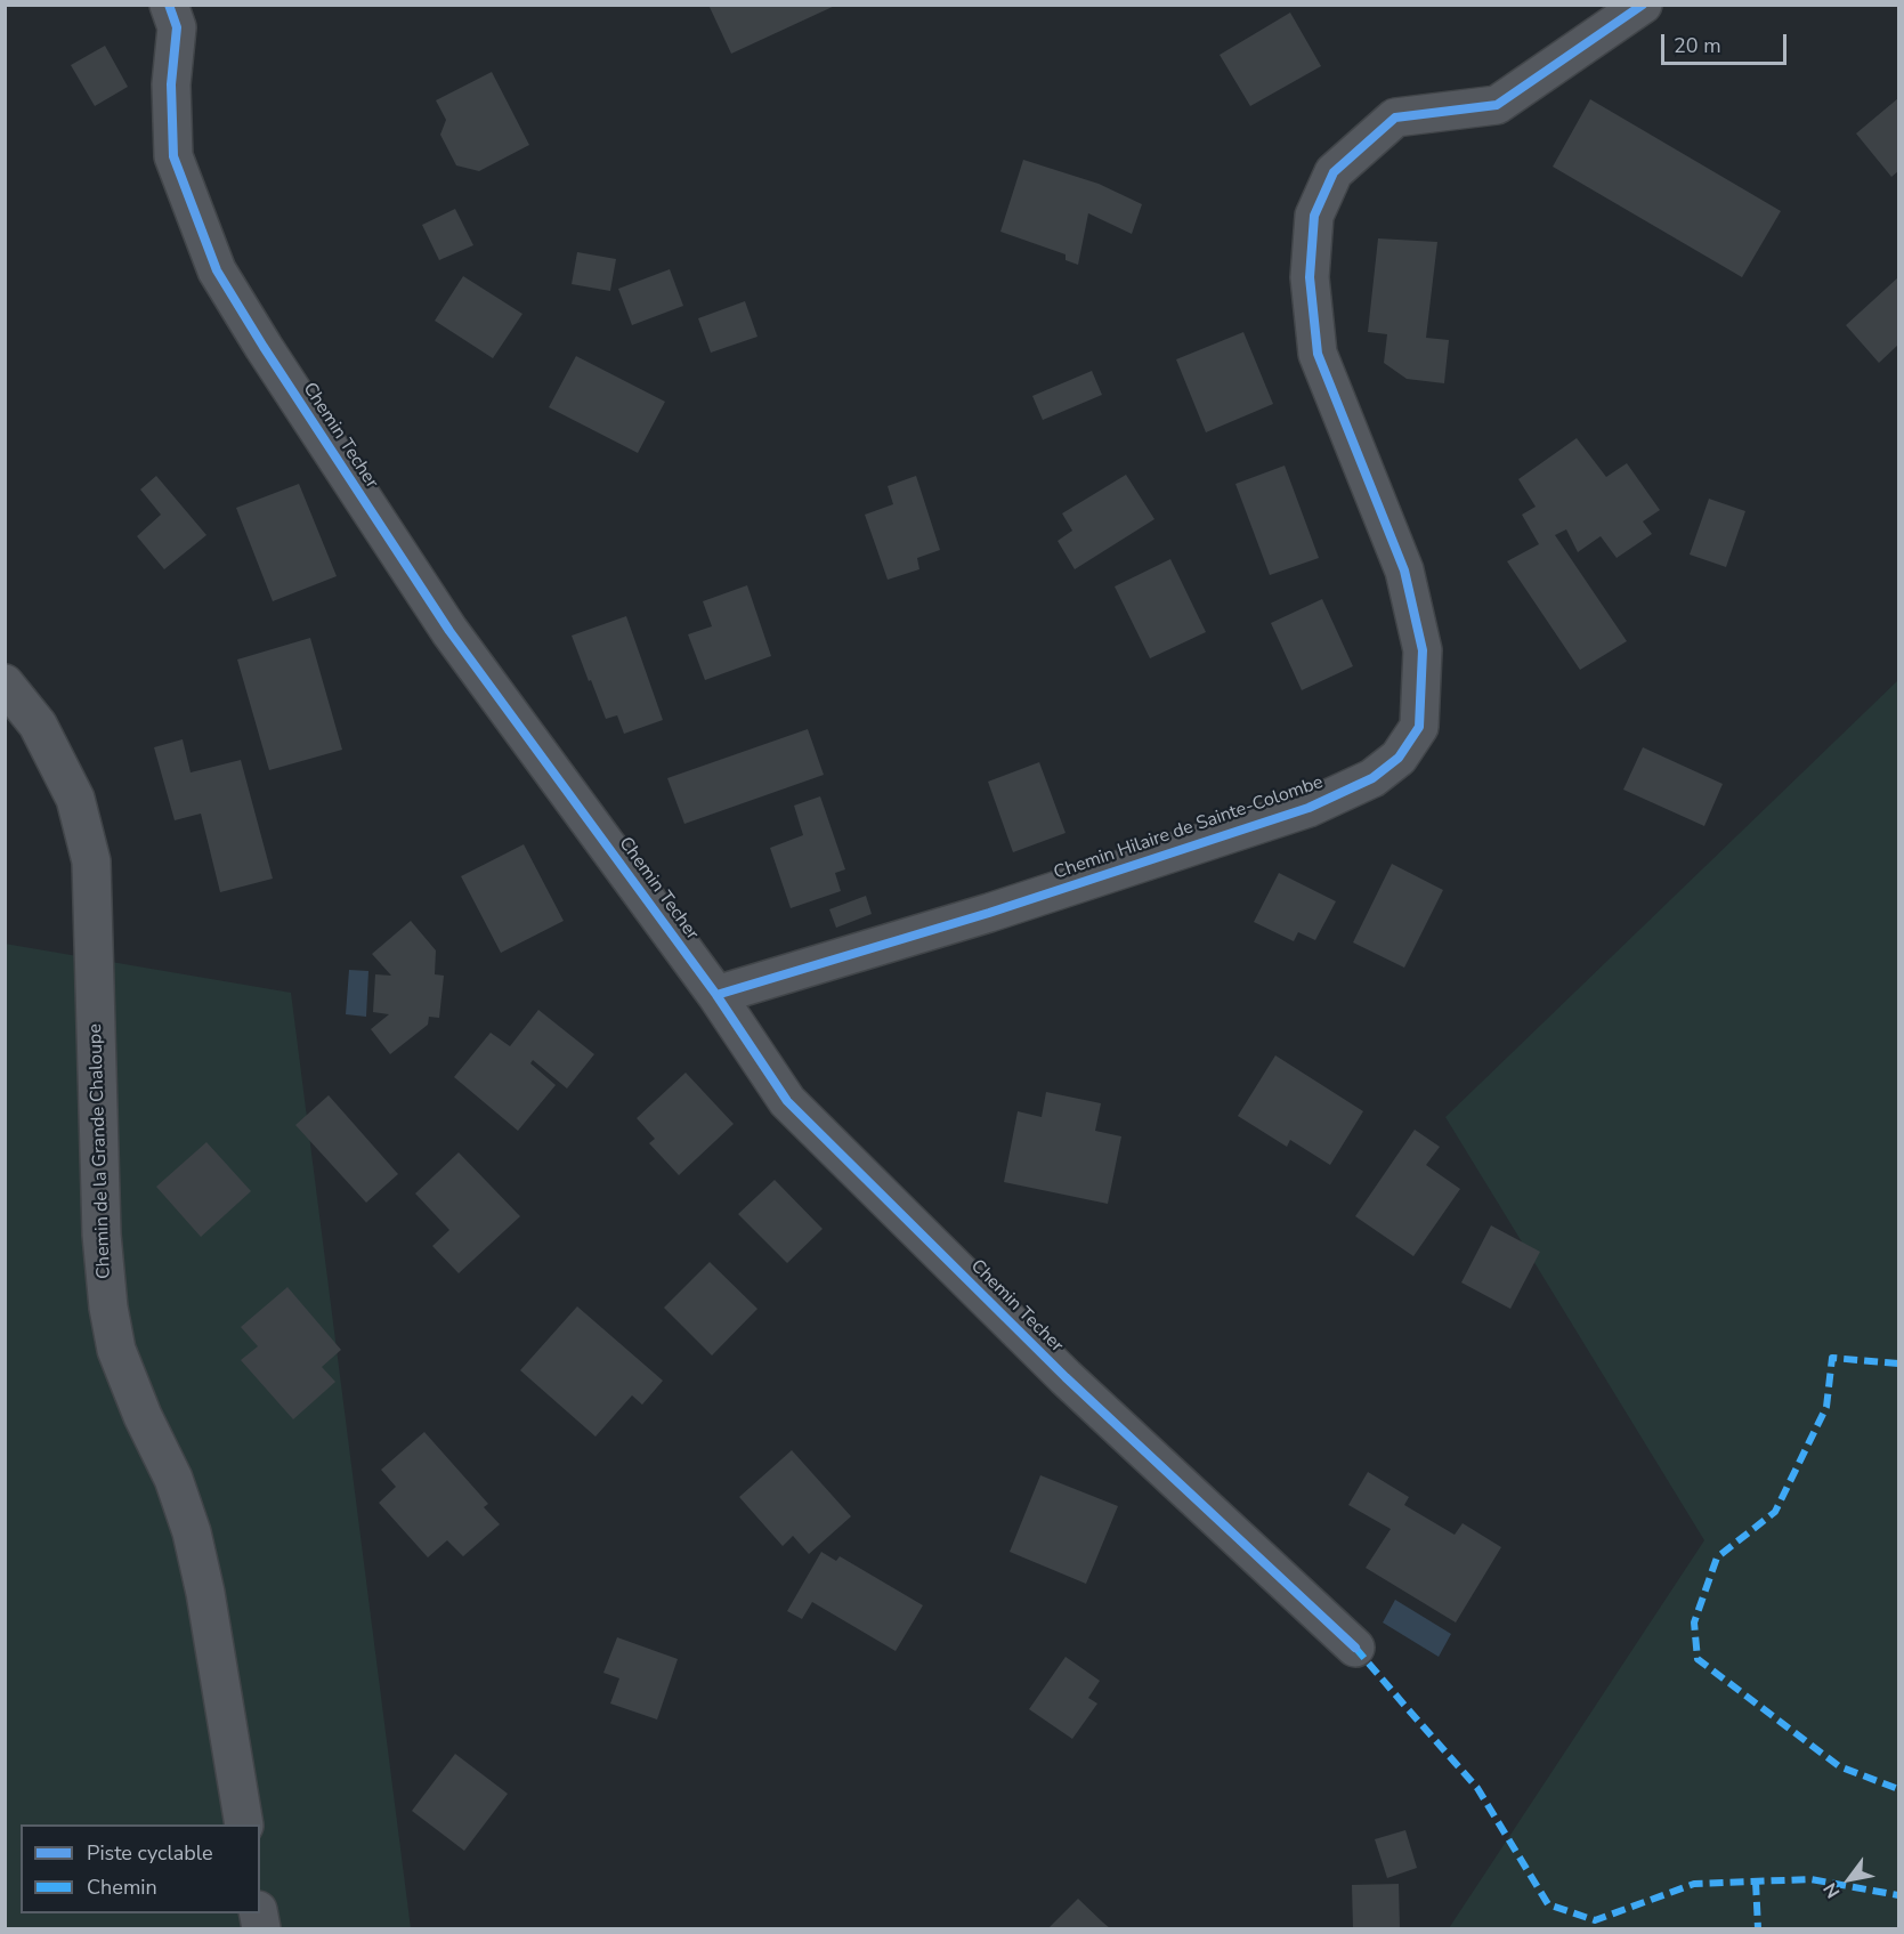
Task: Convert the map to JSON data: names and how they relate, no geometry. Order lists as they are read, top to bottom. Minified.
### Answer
{"streets":{"street":["Chemin Techer","Chemin Hilaire de Sainte-Colombe","Chemin de la Grande Chaloupe"]},"crossings":[["Chemin Techer","Chemin Hilaire de Sainte-Colombe"]],"legend":["Piste cyclable","Chemin"],"scale_bar":"20 m","north":"bottom left"}
